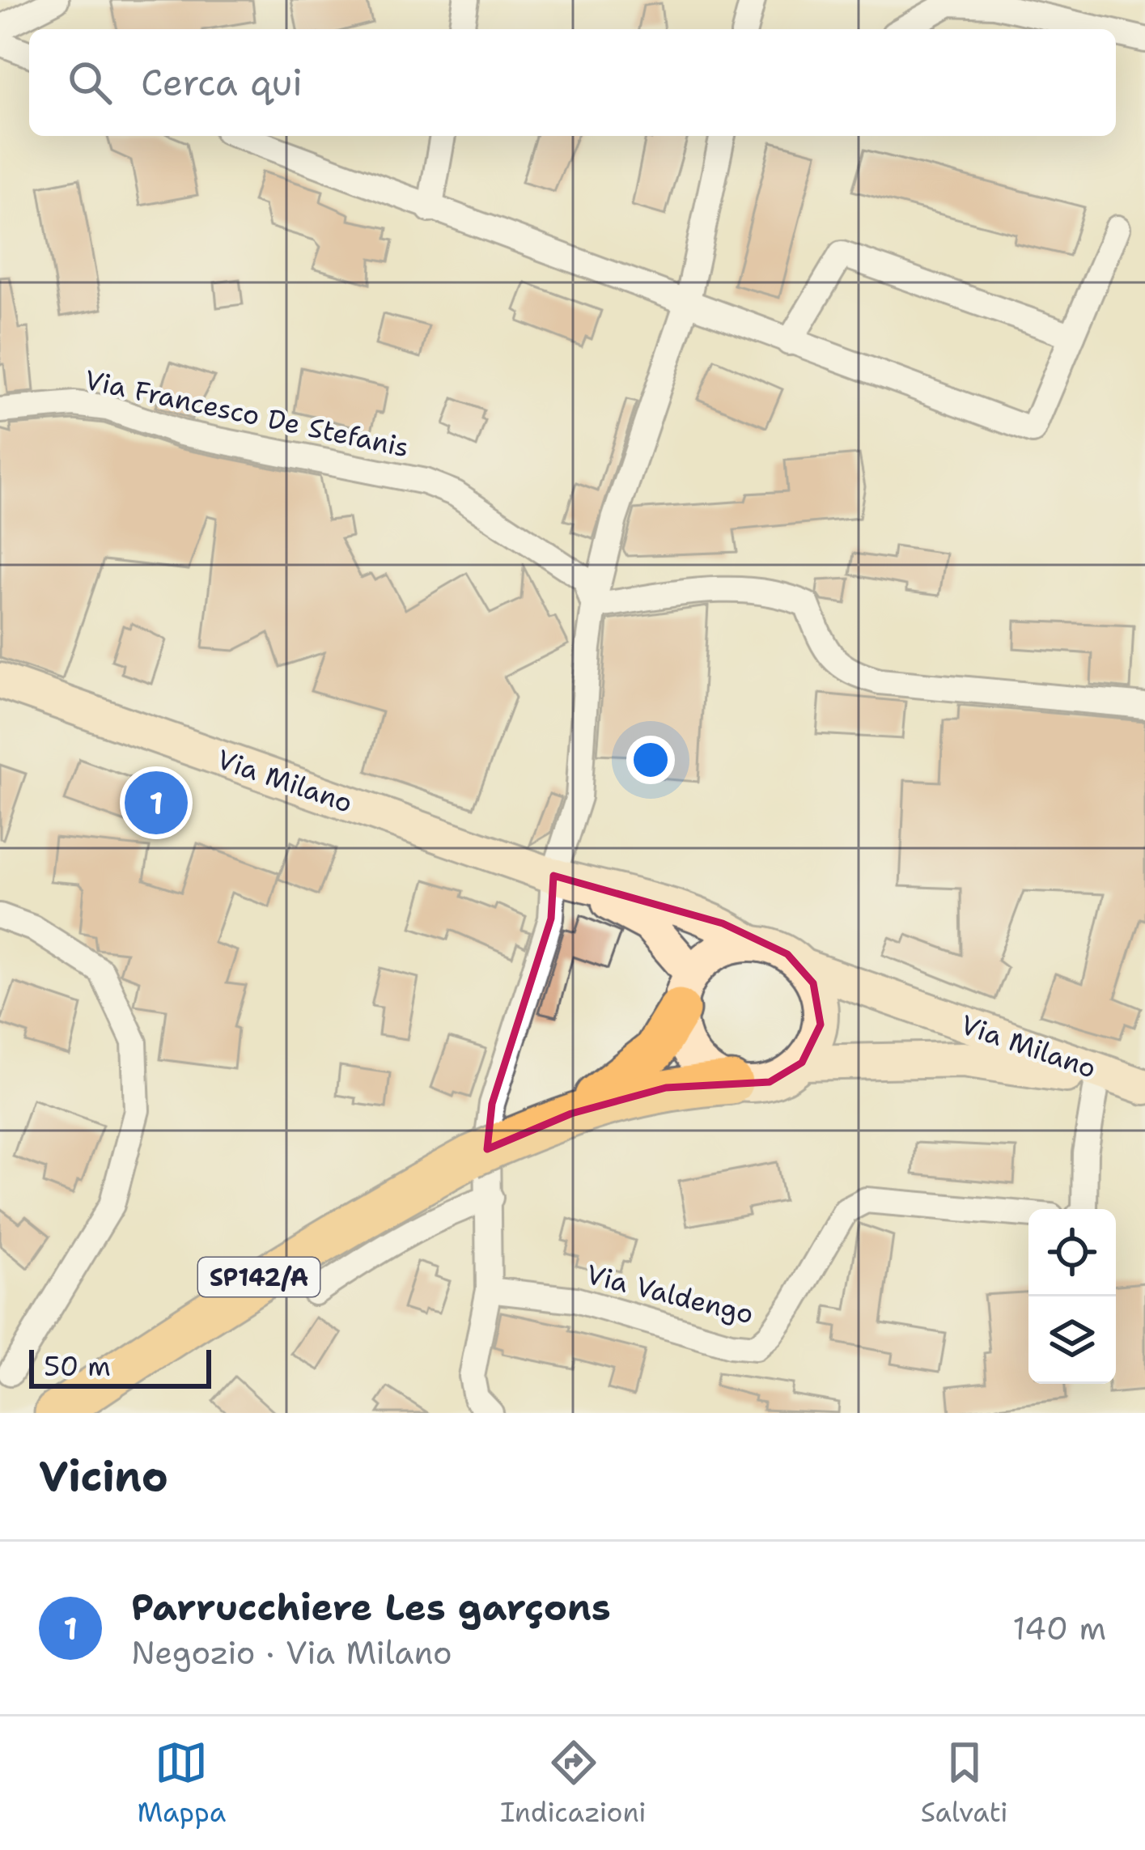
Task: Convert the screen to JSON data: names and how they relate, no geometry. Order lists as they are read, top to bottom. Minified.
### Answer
{"streets":{"highway":["SP142/A"],"main road":["Via Milano"],"street":["Via Francesco De Stefanis","Via Valdengo"]},"crossings":[["Via Milano","SP142/A"]],"scale_bar":"50 m","page":{"search":"Cerca qui","pins":"1","scale":"50 m","heading":"Vicino","list":[{"mark":"1","name":"Parrucchiere Les garçons","note":"Negozio · Via Milano","value":"140 m"}],"nav":["Mappa","Indicazioni","Salvati"]}}
